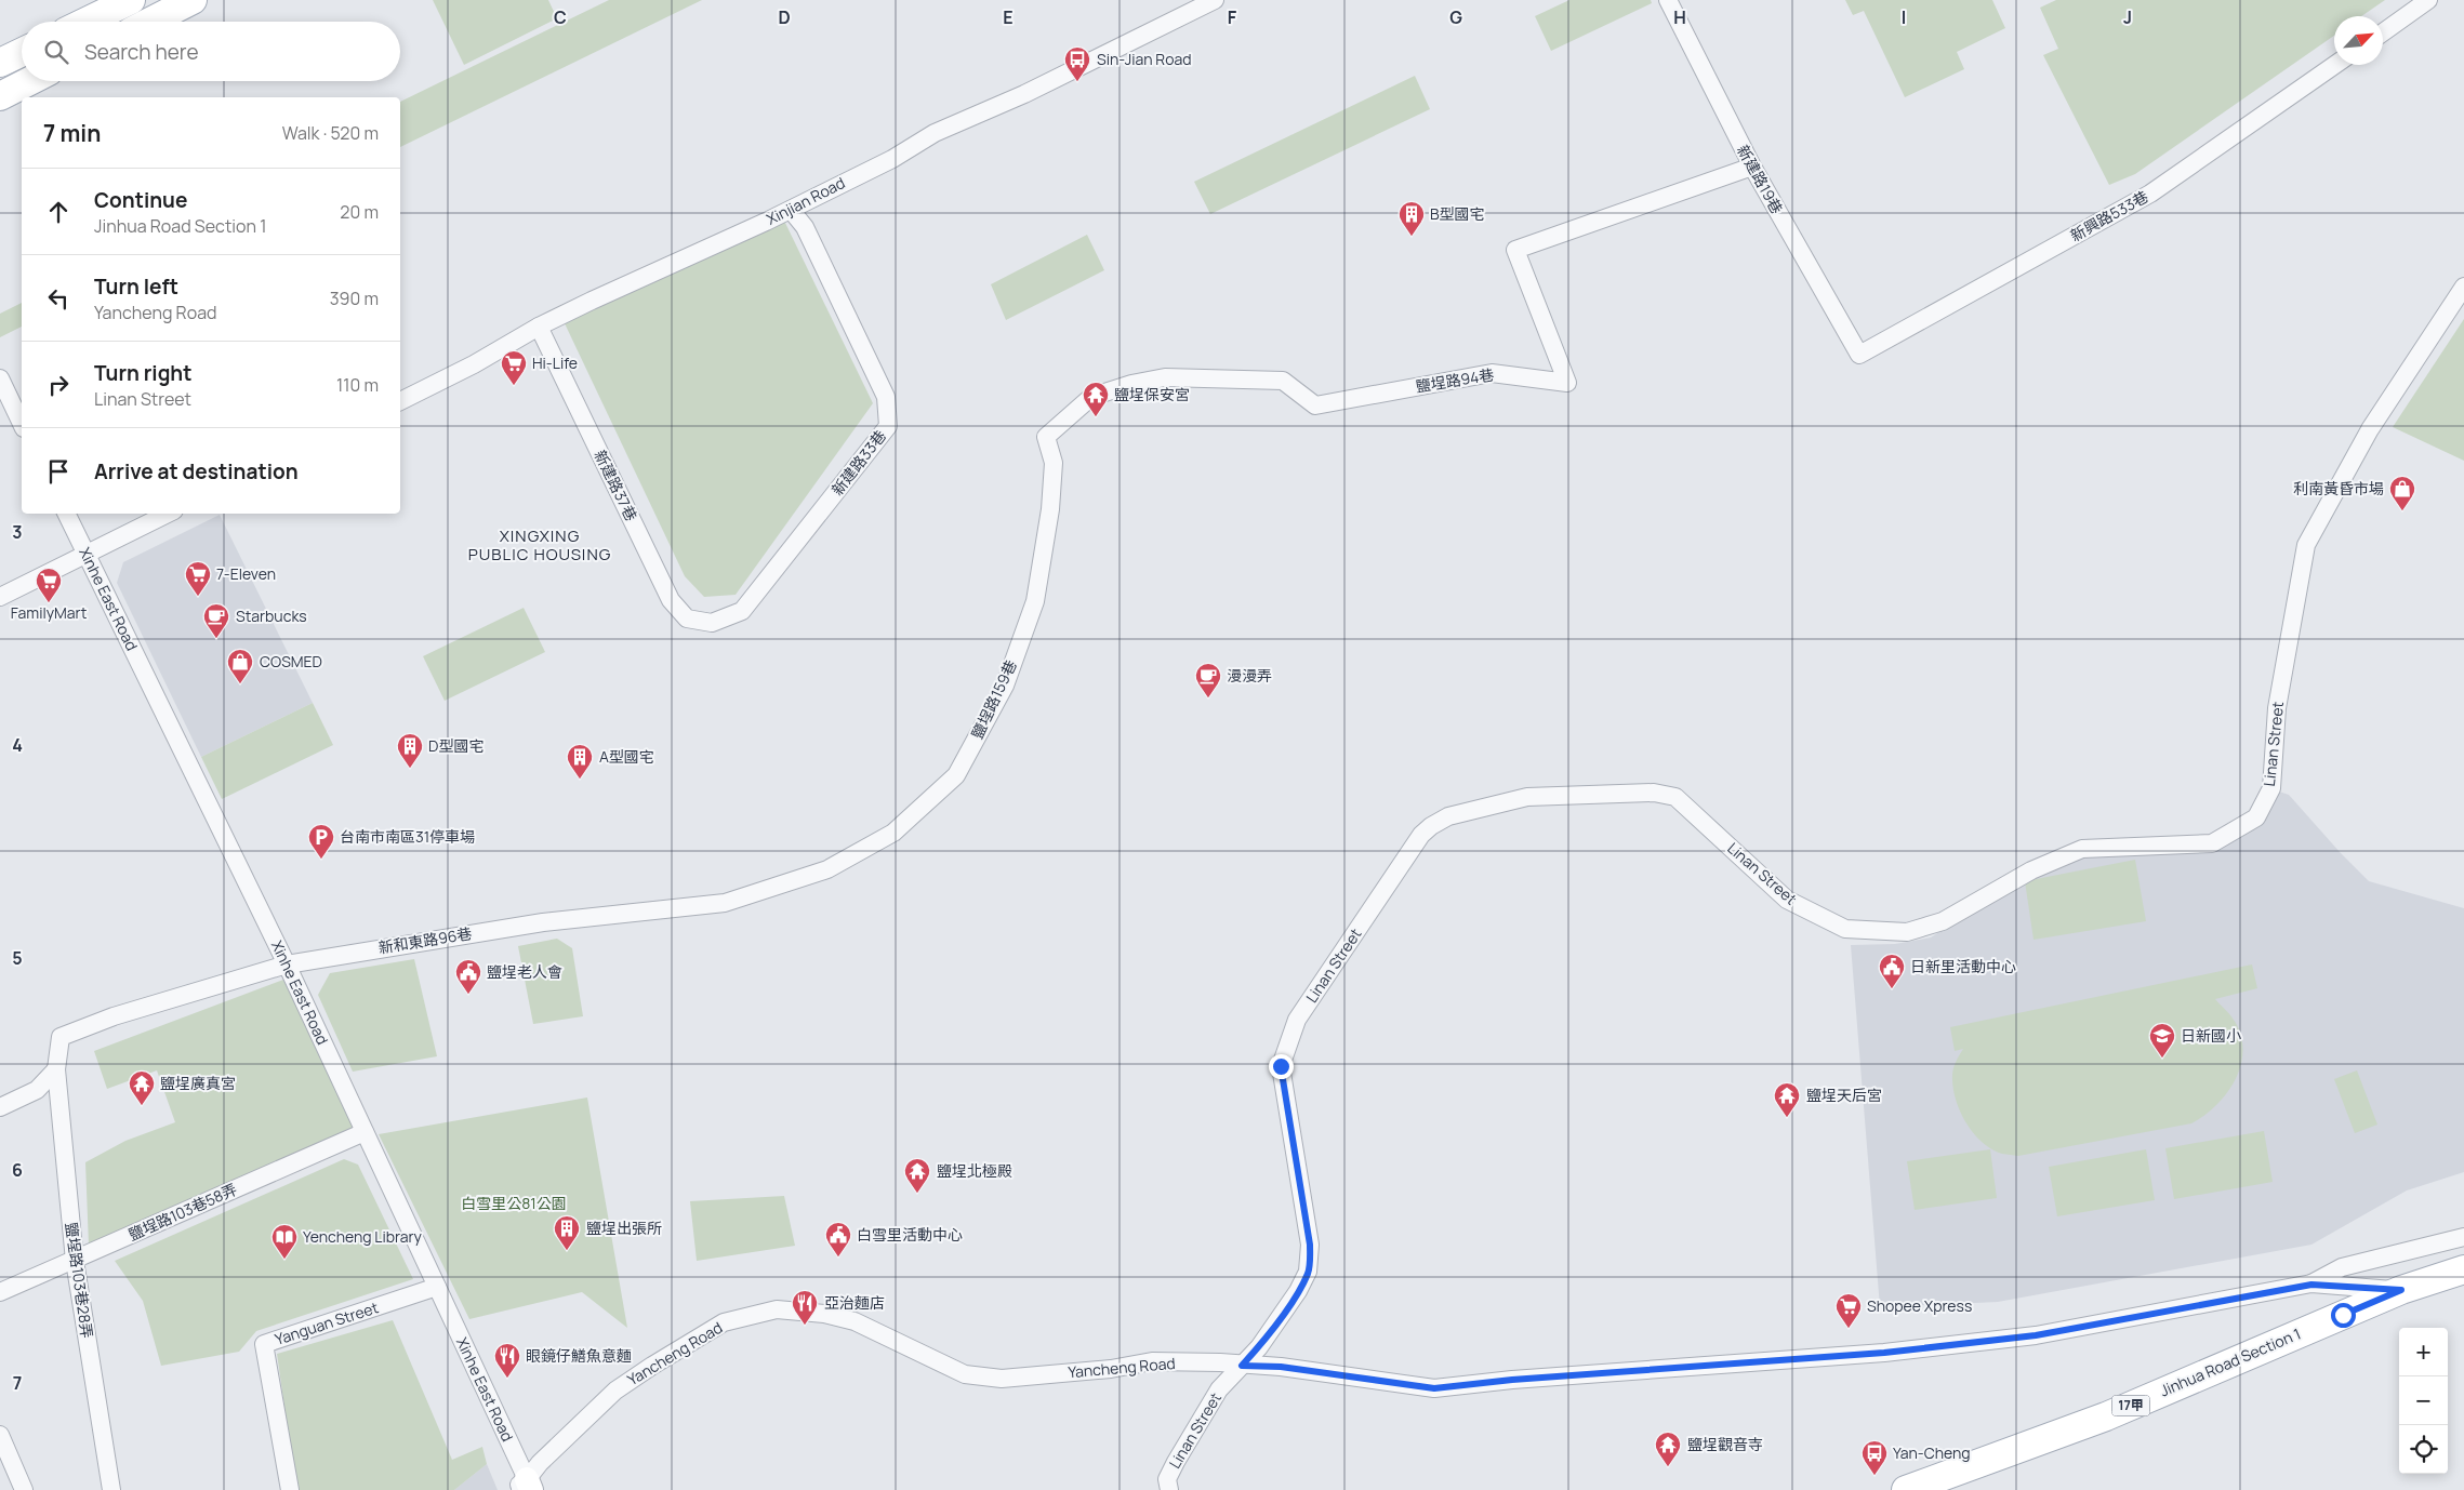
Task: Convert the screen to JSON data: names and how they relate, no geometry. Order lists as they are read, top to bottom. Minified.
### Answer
{"streets":{"main road":["Jinhua Road Section 1","17甲"],"street":["新建路19巷","Xinjian Road","新興路533巷","鹽埕路94巷","新建路33巷","新建路37巷","Xinhe East Road","鹽埕路159巷","Linan Street","新和東路96巷","鹽埕路103巷58弄","鹽埕路103巷28弄","Yanguan Street","Yancheng Road"]},"crossings":[["新建路19巷","新興路533巷"],["新建路19巷","鹽埕路94巷"],["Xinjian Road","新建路33巷"],["Xinjian Road","新建路37巷"],["鹽埕路94巷","鹽埕路159巷"],["新建路33巷","新建路37巷"],["Xinhe East Road","新和東路96巷"],["Xinhe East Road","鹽埕路103巷58弄"],["Xinhe East Road","Yanguan Street"],["Xinhe East Road","Yancheng Road"],["鹽埕路159巷","新和東路96巷"],["Linan Street","Yancheng Road"],["新和東路96巷","鹽埕路103巷28弄"],["鹽埕路103巷58弄","鹽埕路103巷28弄"],["Yancheng Road","Jinhua Road Section 1"]],"districts":["XINGXING PUBLIC HOUSING"],"parks":["白雪里公81公園"],"places":{"bus stop":["Sin-Jian Road","Yan-Cheng"],"building":["B型國宅","D型國宅","A型國宅","鹽埕出張所"],"supermarket":["Hi-Life","7-Eleven","FamilyMart","Shopee Xpress"],"temple":["鹽埕保安宮","鹽埕廣真宮","鹽埕天后宮","鹽埕北極殿","鹽埕觀音寺"],"shop":["利南黃昏市場","COSMED"],"cafe":["Starbucks","漫漫弄"],"parking":["台南市南區31停車場"],"public building":["日新里活動中心","鹽埕老人會","白雪里活動中心"],"school or university":["日新國小"],"library":["Yencheng Library"],"restaurant":["亞治麵店","眼鏡仔鱔魚意麵"]},"north":"top right","page":{"search":"Search here","heading":["7 min","Walk · 520 m"],"list":[["Continue","Jinhua Road Section 1","20 m"],["Turn left","Yancheng Road","390 m"],["Turn right","Linan Street","110 m"],"Arrive at destination"],"map_buttons":["+","−"]},"grid":{"columns":["C","D","E","F","G","H","I","J"],"rows":["3","4","5","6","7"]}}
